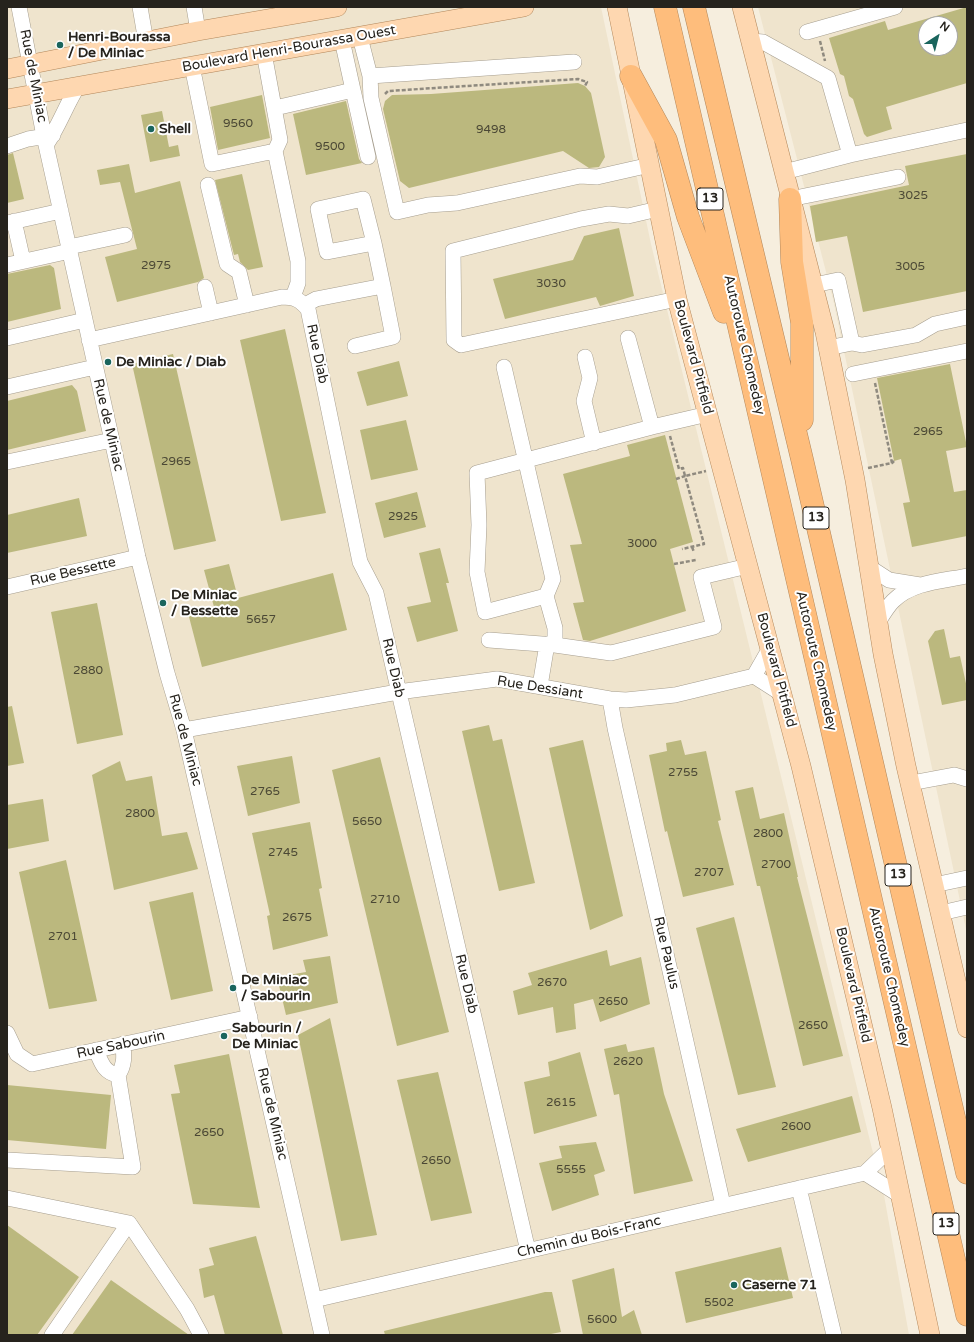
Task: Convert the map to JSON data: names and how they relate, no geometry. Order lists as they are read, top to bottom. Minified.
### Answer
{"streets":{"highway":["13","Autoroute Chomedey"],"main road":["Boulevard Henri-Bourassa Ouest","Boulevard Pitfield"],"street":["Rue de Miniac","Rue Diab","Rue Bessette","Rue Dessiant","Rue Paulus","Rue Sabourin","Chemin du Bois-Franc"]},"crossings":[["Boulevard Henri-Bourassa Ouest","Rue de Miniac"],["Rue de Miniac","Rue Bessette"],["Rue de Miniac","Rue Dessiant"],["Rue de Miniac","Rue Sabourin"],["Rue de Miniac","Chemin du Bois-Franc"],["Rue Diab","Rue Dessiant"],["Rue Diab","Chemin du Bois-Franc"],["Rue Dessiant","Rue Paulus"],["Rue Paulus","Chemin du Bois-Franc"]],"places":["Henri-Bourassa / De Miniac","Shell","De Miniac / Diab","De Miniac / Bessette","De Miniac / Sabourin","Sabourin / De Miniac","Caserne 71"],"house_numbers":["9560","9498","9500","3025","2975","3005","3030","2965","2965","2925","3000","5657","2880","2755","2765","2800","5650","2800","2745","2700","2707","2710","2675","2701","2670","2650","2650","2620","2615","2600","2650","2650","5555","5502","5600"],"north":"top right"}
